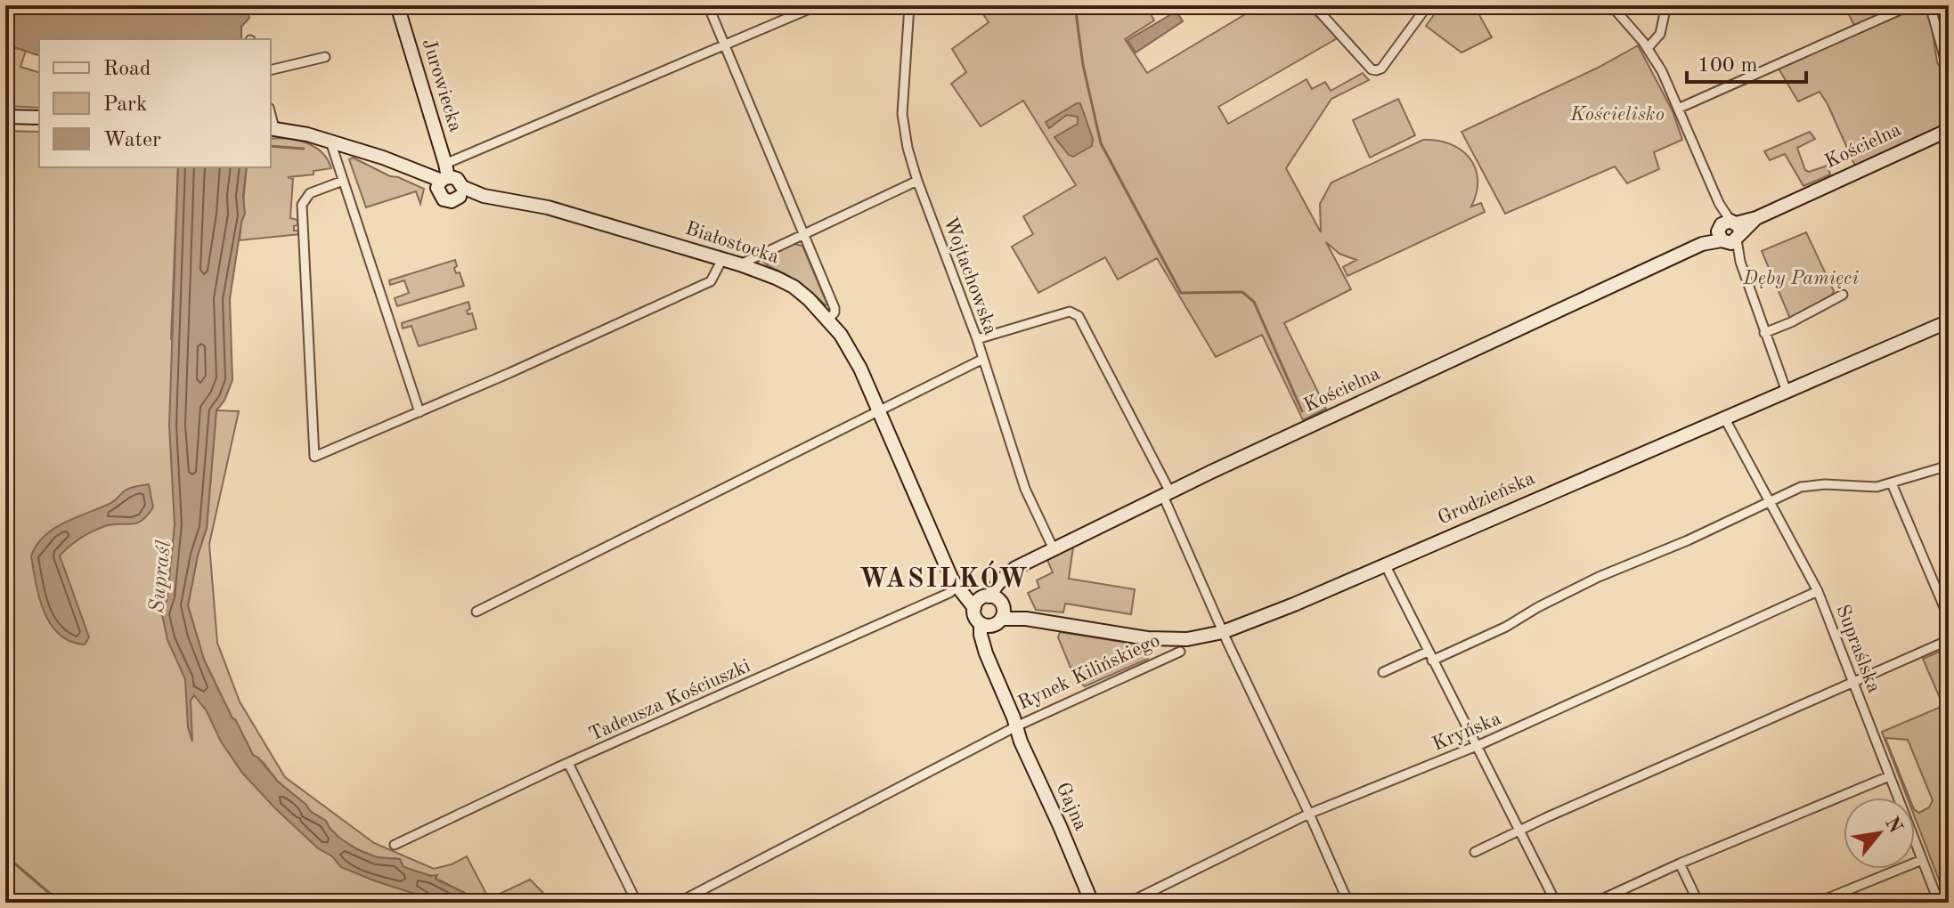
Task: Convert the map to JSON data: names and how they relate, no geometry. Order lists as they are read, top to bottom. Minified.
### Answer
{"streets":{"main road":["Jurowiecka","Kościelna","Białostocka","Grodzieńska","Rynek Kilińskiego","Gajna"],"street":["Wojtachowska","Supraślska","Tadeusza Kościuszki","Kryńska"]},"crossings":[["Kościelna","Wojtachowska"],["Kościelna","Grodzieńska"],["Kościelna","Rynek Kilińskiego"],["Białostocka","Tadeusza Kościuszki"],["Grodzieńska","Supraślska"],["Grodzieńska","Rynek Kilińskiego"],["Supraślska","Kryńska"],["Rynek Kilińskiego","Gajna"]],"districts":["WASILKÓW"],"water":["Supraśl"],"parks":["Kościelisko","Dęby Pamięci"],"legend":["Road","Park","Water"],"scale_bar":"100 m","north":"top right"}
